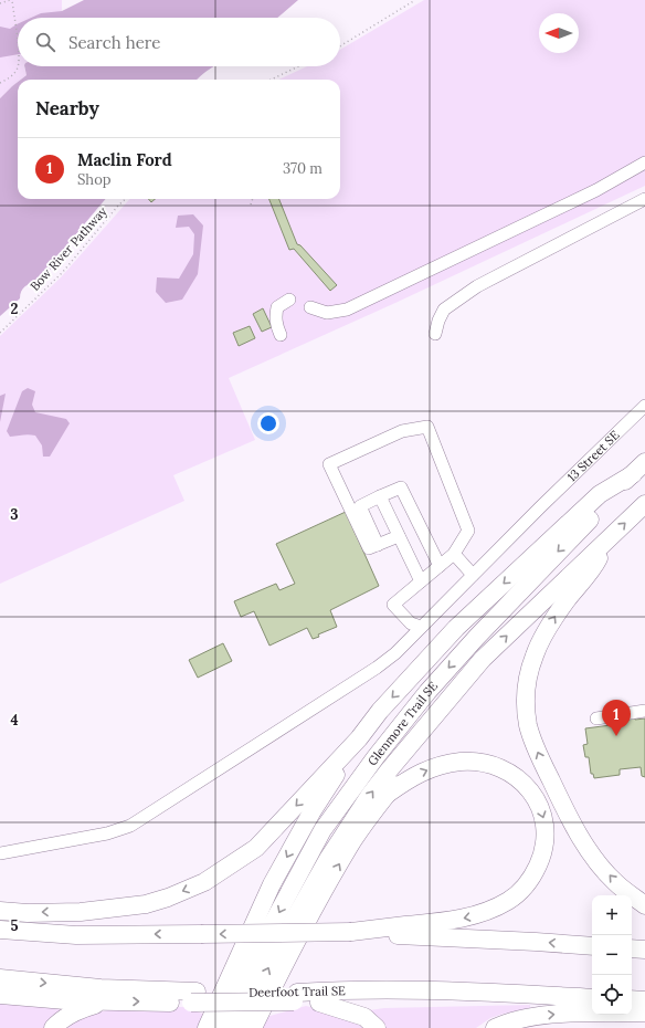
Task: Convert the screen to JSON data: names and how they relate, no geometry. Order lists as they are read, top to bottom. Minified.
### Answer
{"streets":{"highway":["Glenmore Trail SE","Deerfoot Trail SE"],"lane":["13 Street SE"],"path":["Bow River Pathway"]},"north":"left","page":{"search":"Search here","heading":"Nearby","list":[{"mark":"1","name":"Maclin Ford","note":"Shop","value":"370 m"}],"pins":"1","map_buttons":["+","−"]},"grid":{"rows":["2","3","4","5"]}}
